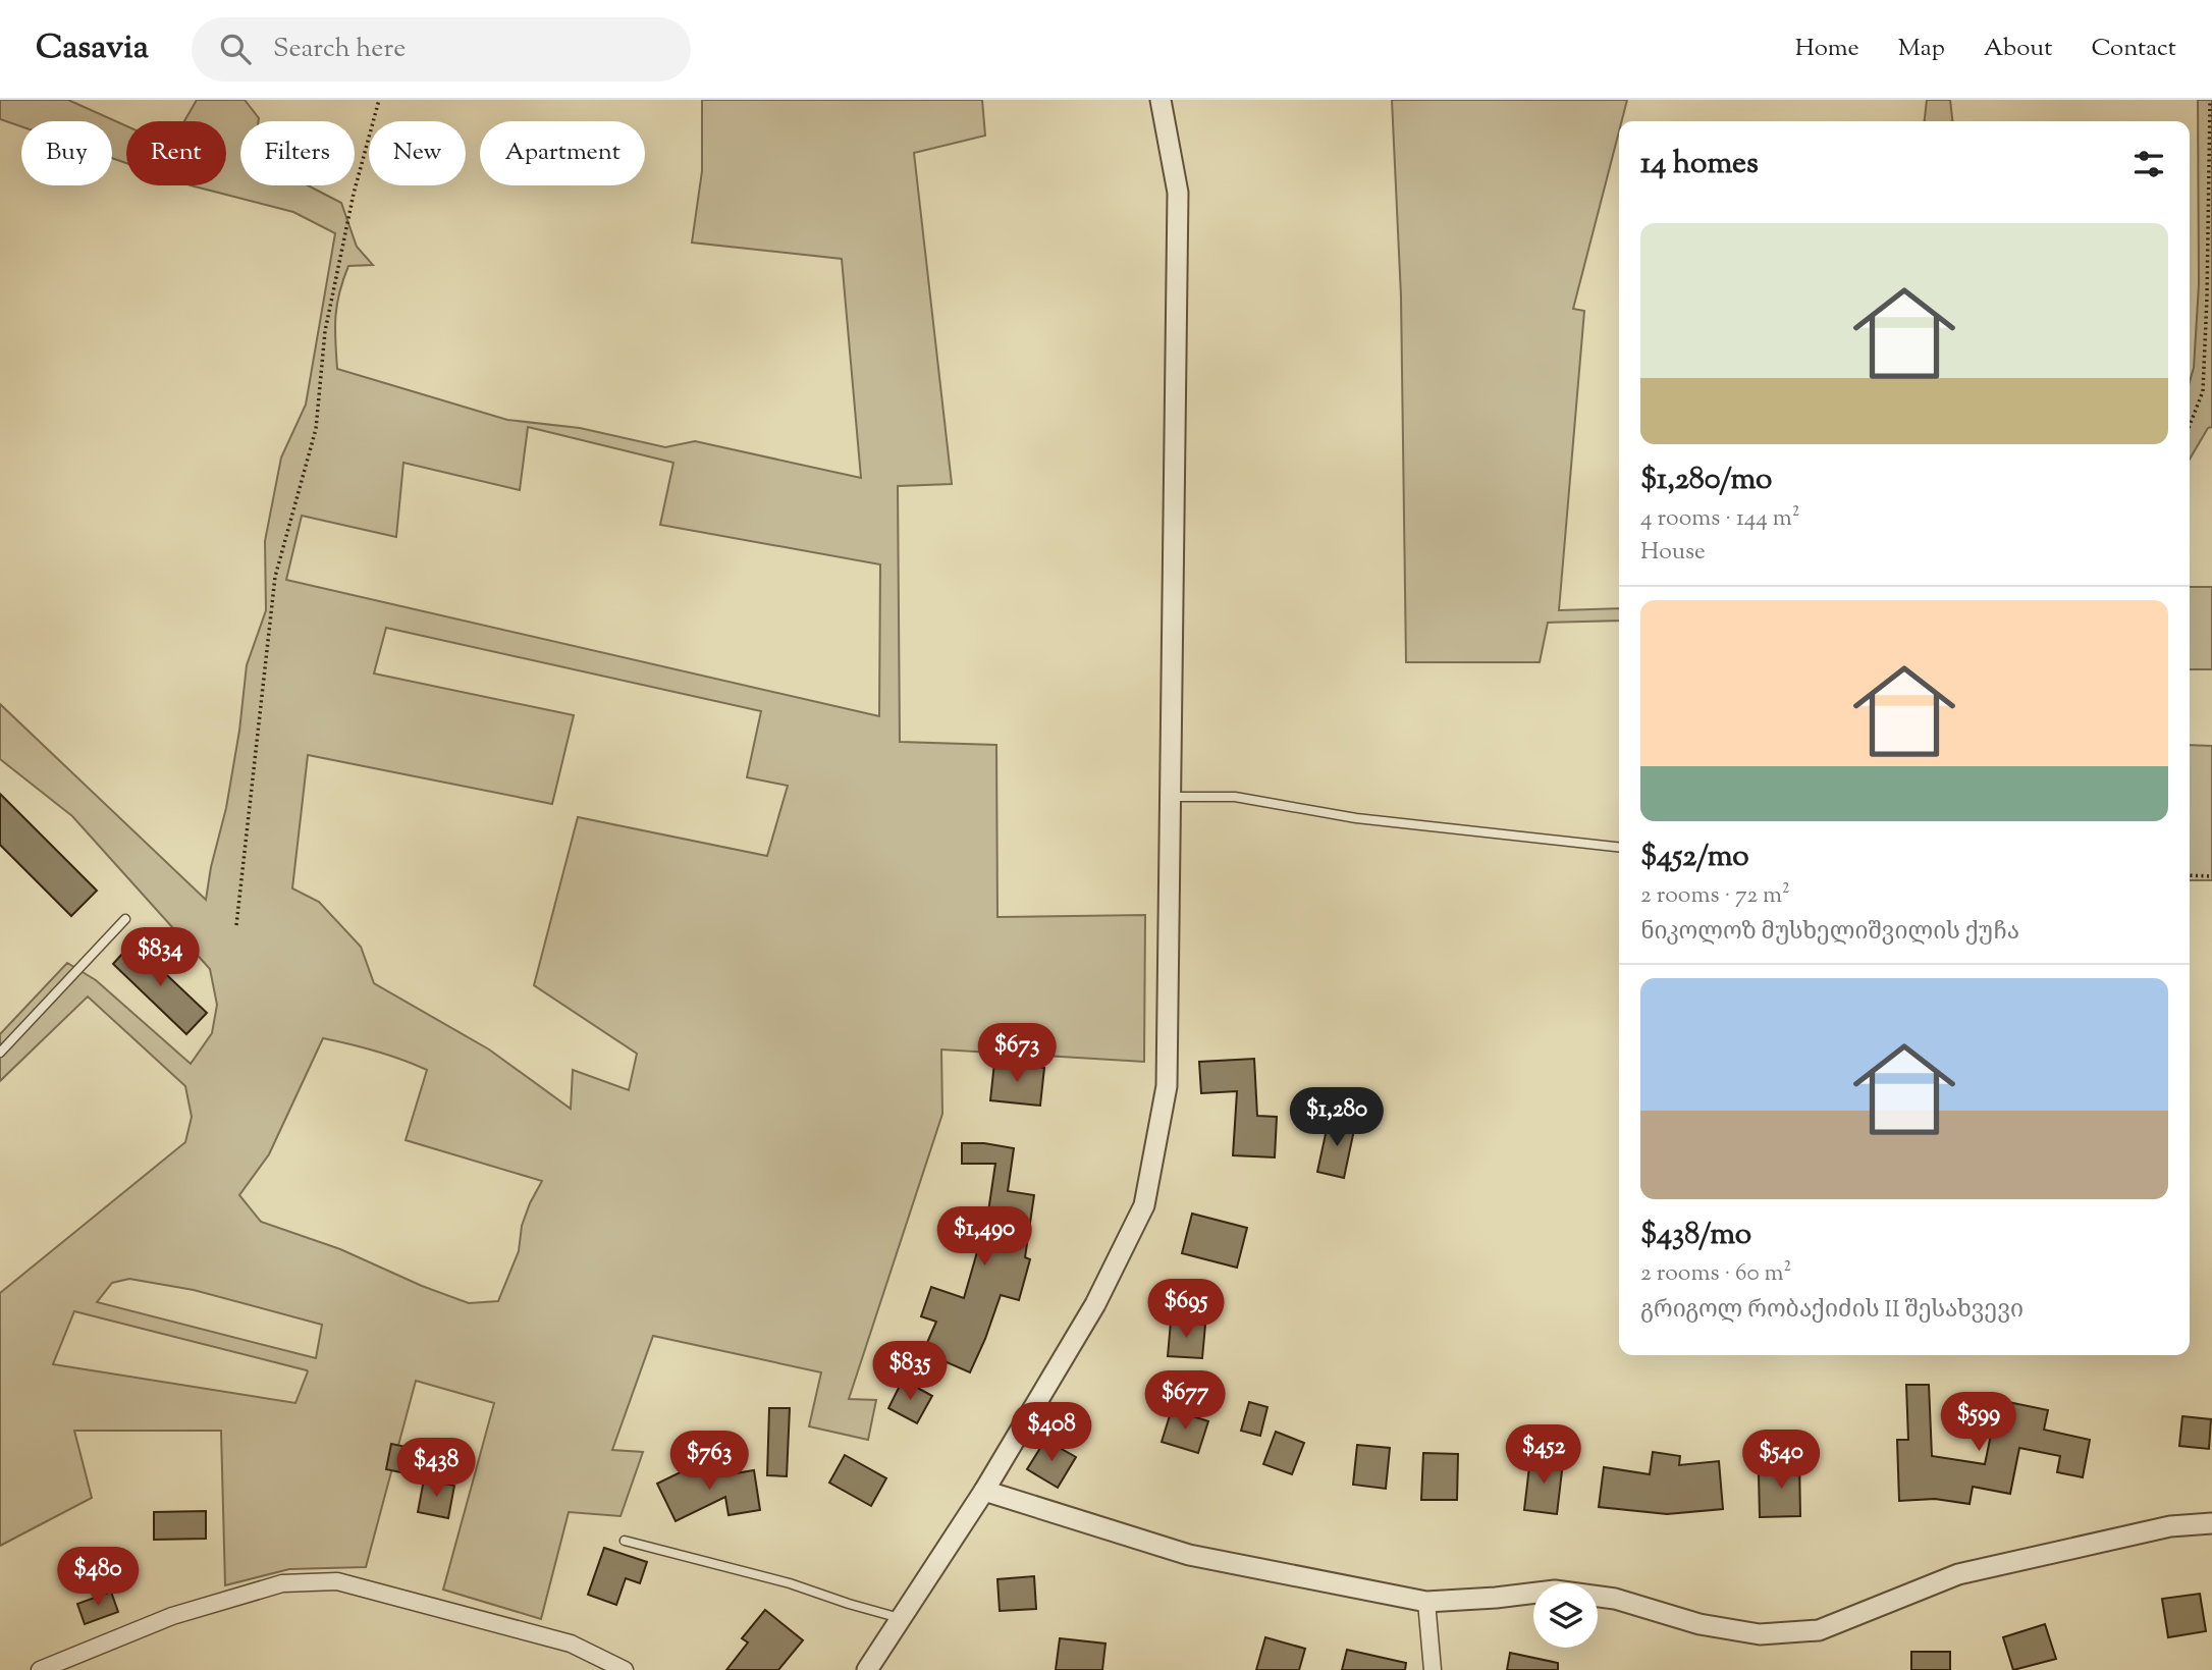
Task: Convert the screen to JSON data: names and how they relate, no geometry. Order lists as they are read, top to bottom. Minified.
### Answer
{"page":{"header":"Casavia","search":"Search here","nav":["Home","Map","About","Contact"],"chip":["Buy","Rent","Filters","New","Apartment"],"heading":"14 homes","list":[{"name":"$1,280/mo","note":"4 rooms · 144 m² · House"},{"name":"$452/mo","note":"2 rooms · 72 m² · ნიკოლოზ მუსხელიშვილის ქუჩა"},{"name":"$438/mo","note":"2 rooms · 60 m² · გრიგოლ რობაქიძის II შესახვევი"}],"price":["$834","$673","$1,280","$1,490","$695","$835","$677","$599","$408","$452","$540","$763","$438","$480"]}}
